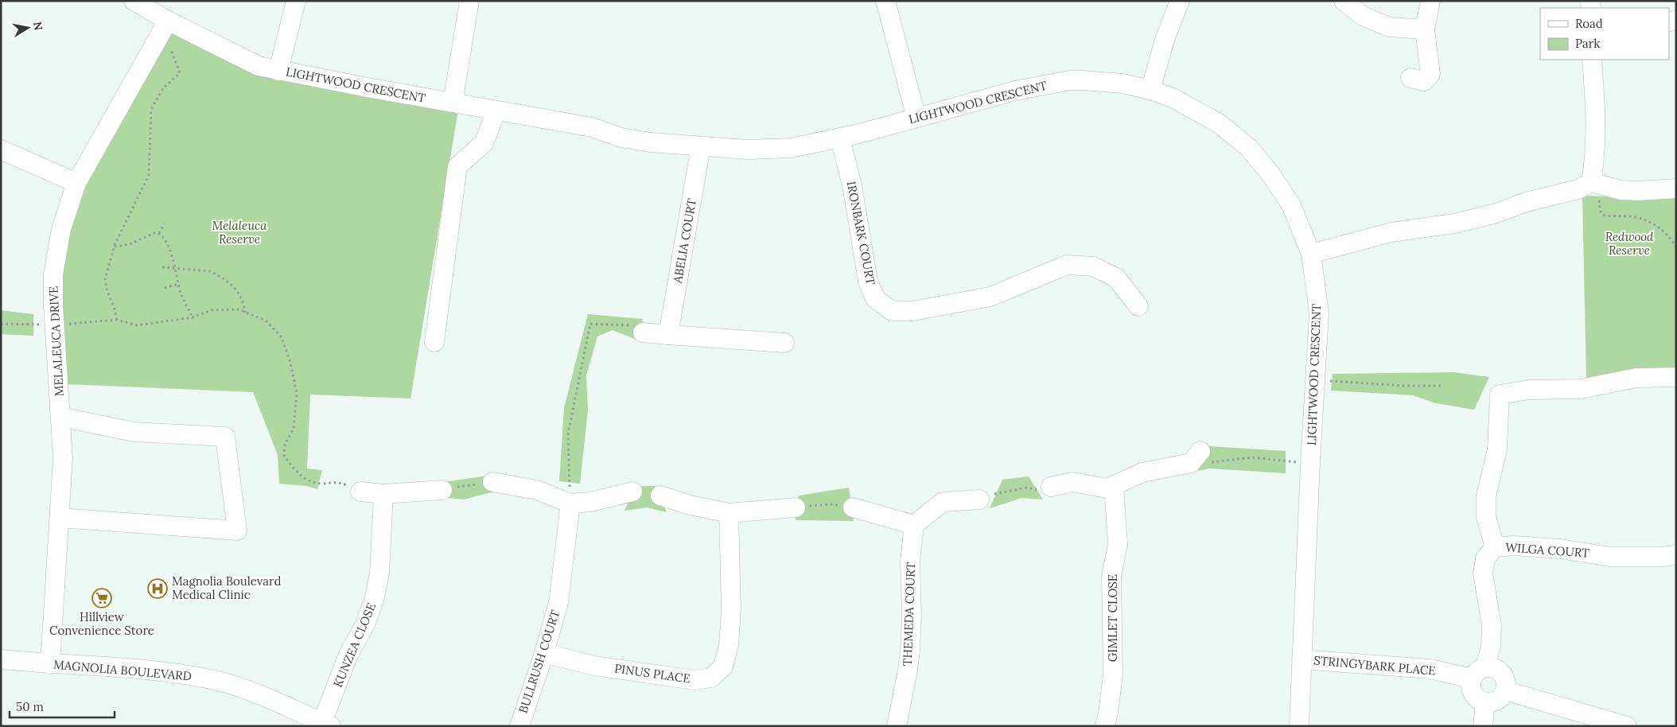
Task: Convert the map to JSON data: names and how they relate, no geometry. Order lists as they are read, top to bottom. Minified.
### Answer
{"streets":{"street":["LIGHTWOOD CRESCENT","IRONBARK COURT","ABELIA COURT","MELALEUCA DRIVE","WILGA COURT","THEMEDA COURT","GIMLET CLOSE","KUNZEA CLOSE","BULLRUSH COURT","STRINGYBARK PLACE","MAGNOLIA BOULEVARD","PINUS PLACE"]},"crossings":[["LIGHTWOOD CRESCENT","IRONBARK COURT"],["LIGHTWOOD CRESCENT","ABELIA COURT"],["LIGHTWOOD CRESCENT","MELALEUCA DRIVE"],["LIGHTWOOD CRESCENT","STRINGYBARK PLACE"],["MELALEUCA DRIVE","MAGNOLIA BOULEVARD"],["WILGA COURT","STRINGYBARK PLACE"],["KUNZEA CLOSE","MAGNOLIA BOULEVARD"],["BULLRUSH COURT","PINUS PLACE"]],"parks":["Melaleuca Reserve","Redwood Reserve"],"places":{"hospital":["Magnolia Boulevard Medical Clinic"],"supermarket":["Hillview Convenience Store"]},"legend":["Road","Park"],"scale_bar":"50 m","north":"right"}
